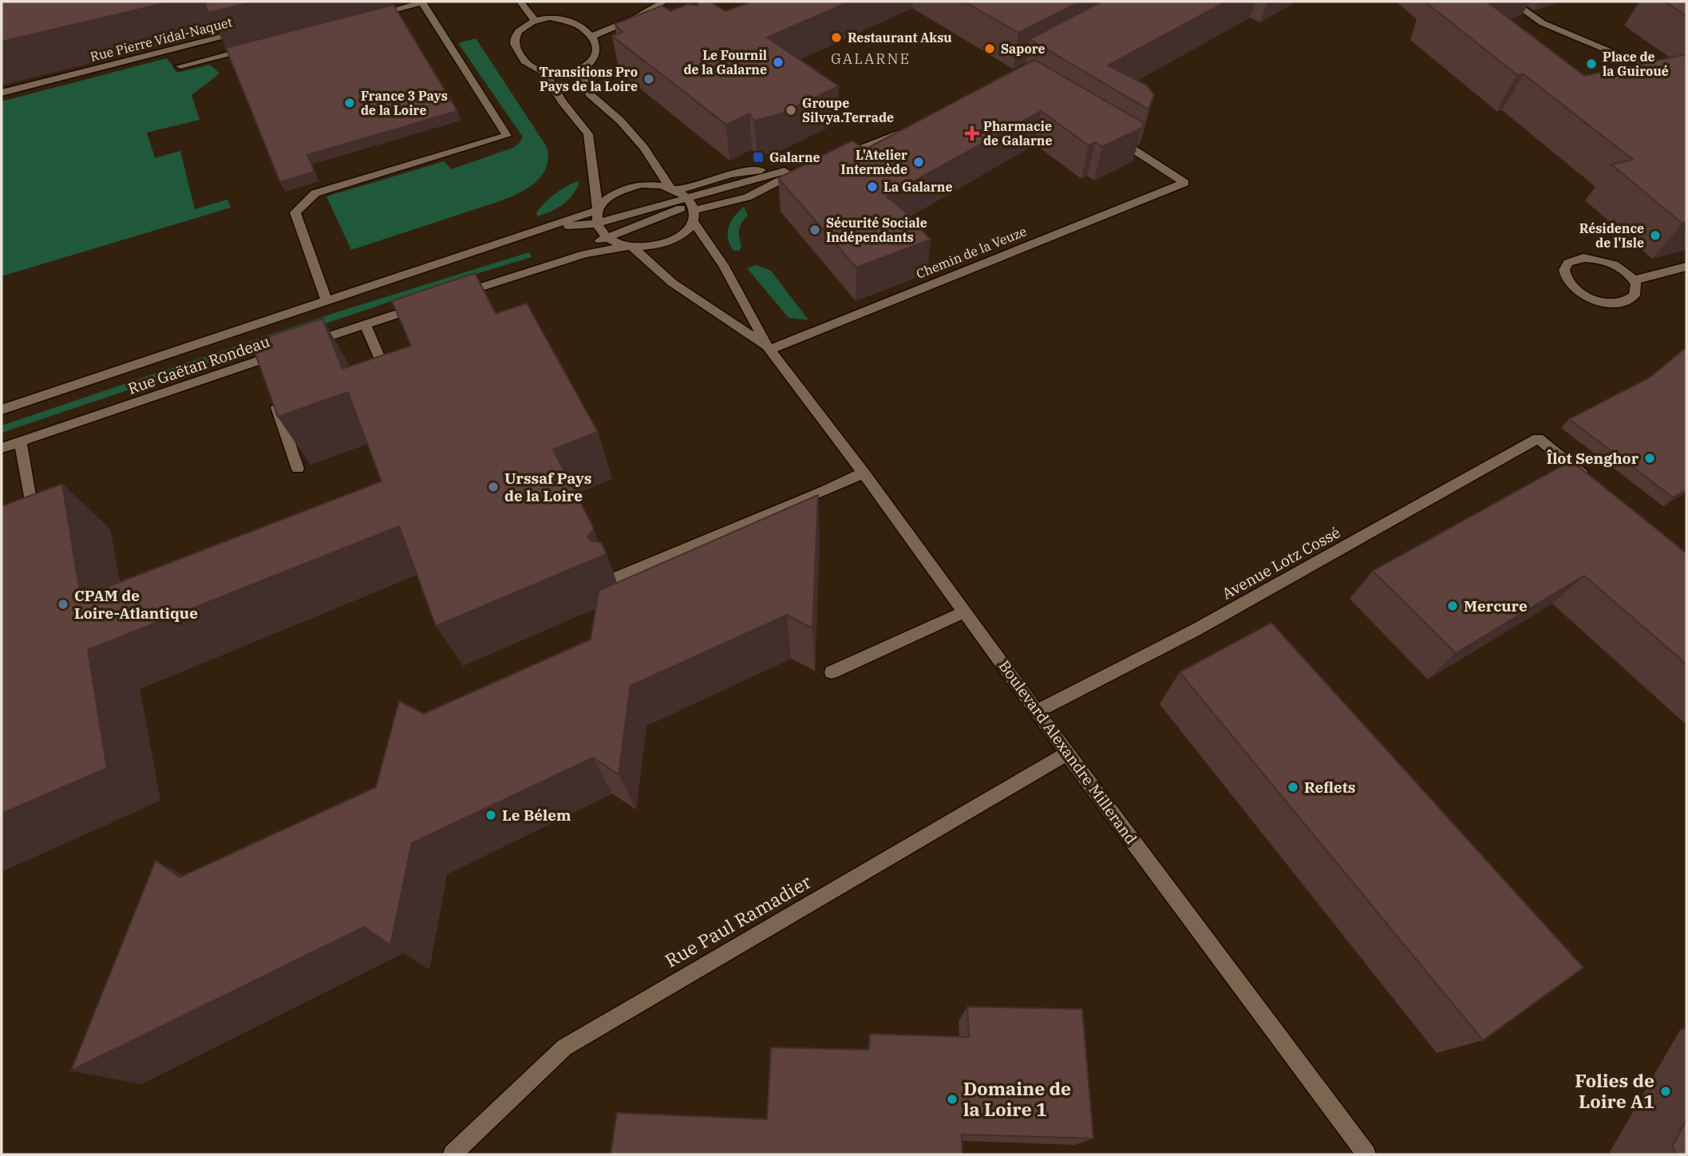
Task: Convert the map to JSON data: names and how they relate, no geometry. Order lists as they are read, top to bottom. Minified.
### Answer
{"streets":{"street":["Rue Pierre Vidal-Naquet","Chemin de la Veuze","Rue Gaëtan Rondeau","Avenue Lotz Cossé","Boulevard Alexandre Millerand","Rue Paul Ramadier"]},"crossings":[["Chemin de la Veuze","Boulevard Alexandre Millerand"],["Avenue Lotz Cossé","Boulevard Alexandre Millerand"],["Boulevard Alexandre Millerand","Rue Paul Ramadier"]],"districts":["GALARNE"],"places":{"other":["Restaurant Aksu","Sapore","Le Fournil de la Galarne","Place de la Guiroué","Transitions Pro Pays de la Loire","France 3 Pays de la Loire","Groupe Silvya.Terrade","L'Atelier Intermède","La Galarne","Sécurité Sociale Indépendants","Résidence de l'Isle","Îlot Senghor","Urssaf Pays de la Loire","CPAM de Loire-Atlantique","Mercure","Reflets","Le Bélem","Folies de Loire A1","Domaine de la Loire 1"],"health":["Pharmacie de Galarne"],"transit":["Galarne"]}}
